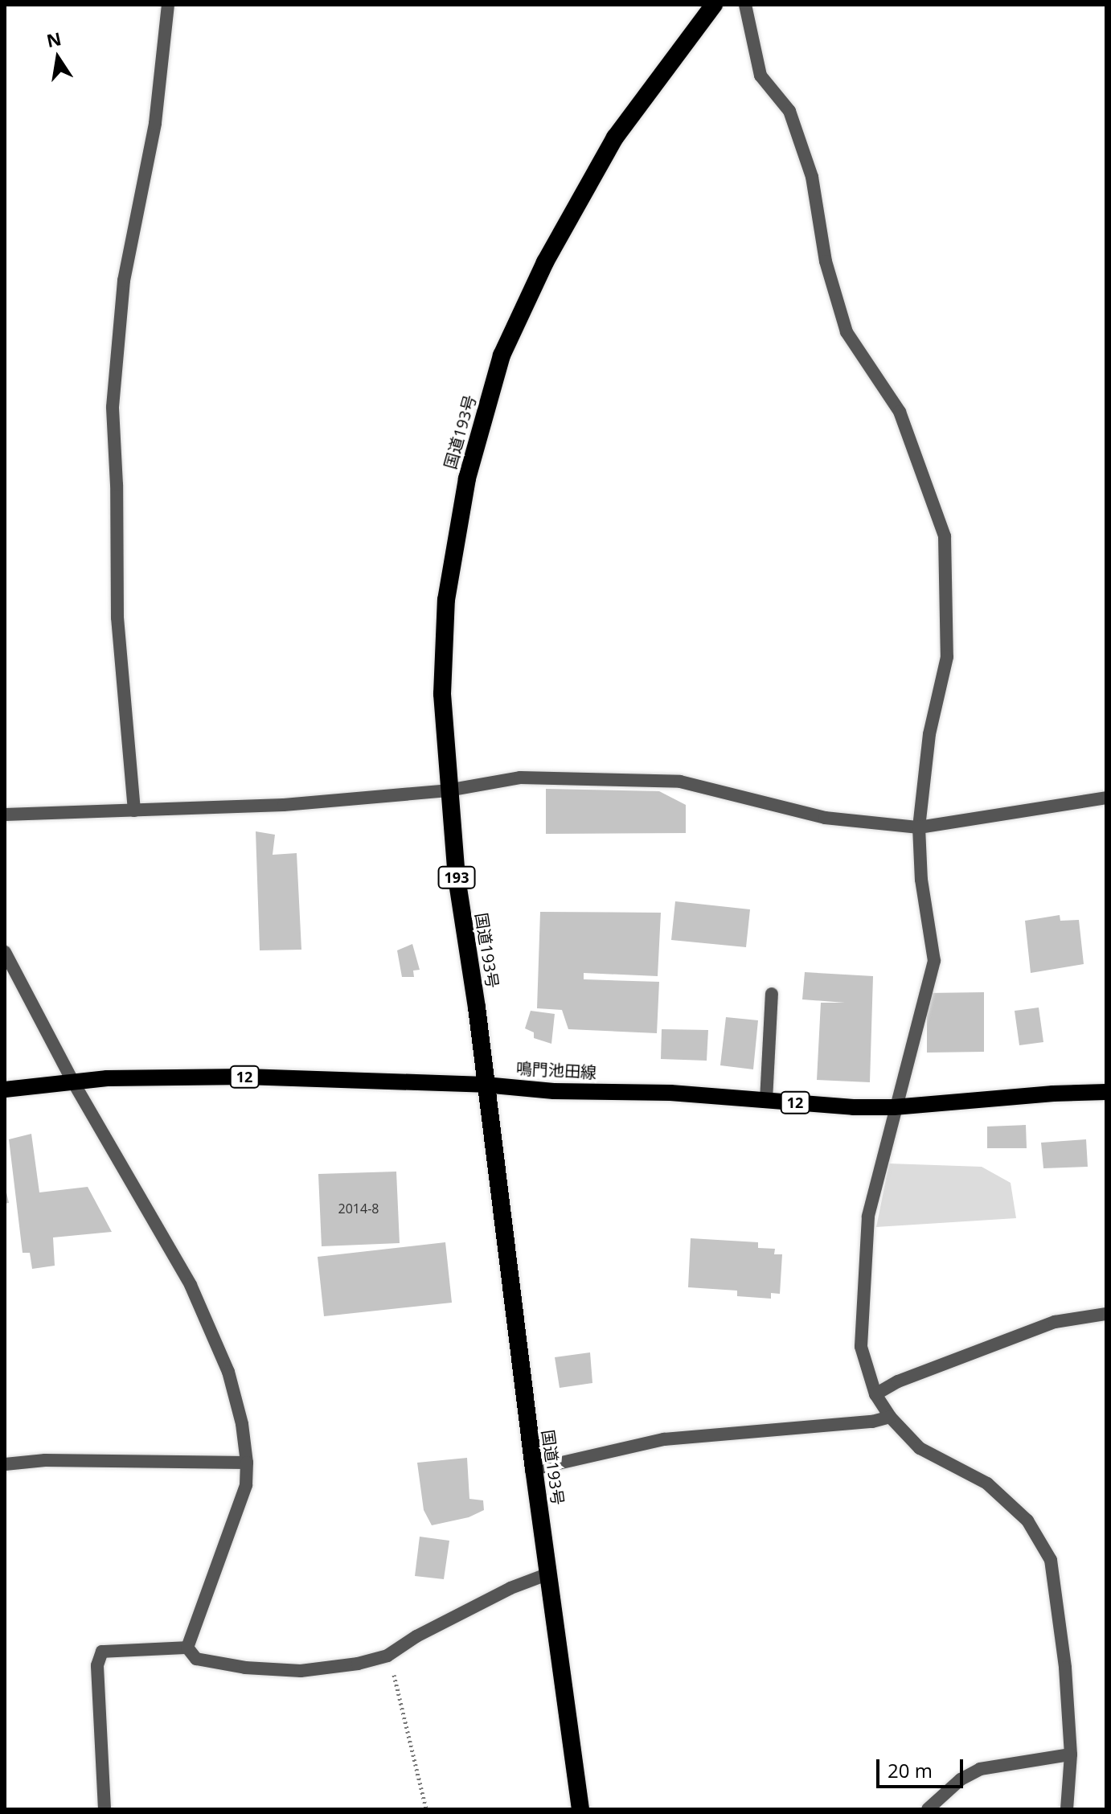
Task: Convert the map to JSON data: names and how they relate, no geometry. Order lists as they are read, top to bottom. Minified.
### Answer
{"streets":{"highway":["国道193号","193"],"main road":["鳴門池田線","12"]},"crossings":[["国道193号","鳴門池田線"]],"house_numbers":["2014-8"],"scale_bar":"20 m","north":"top"}
